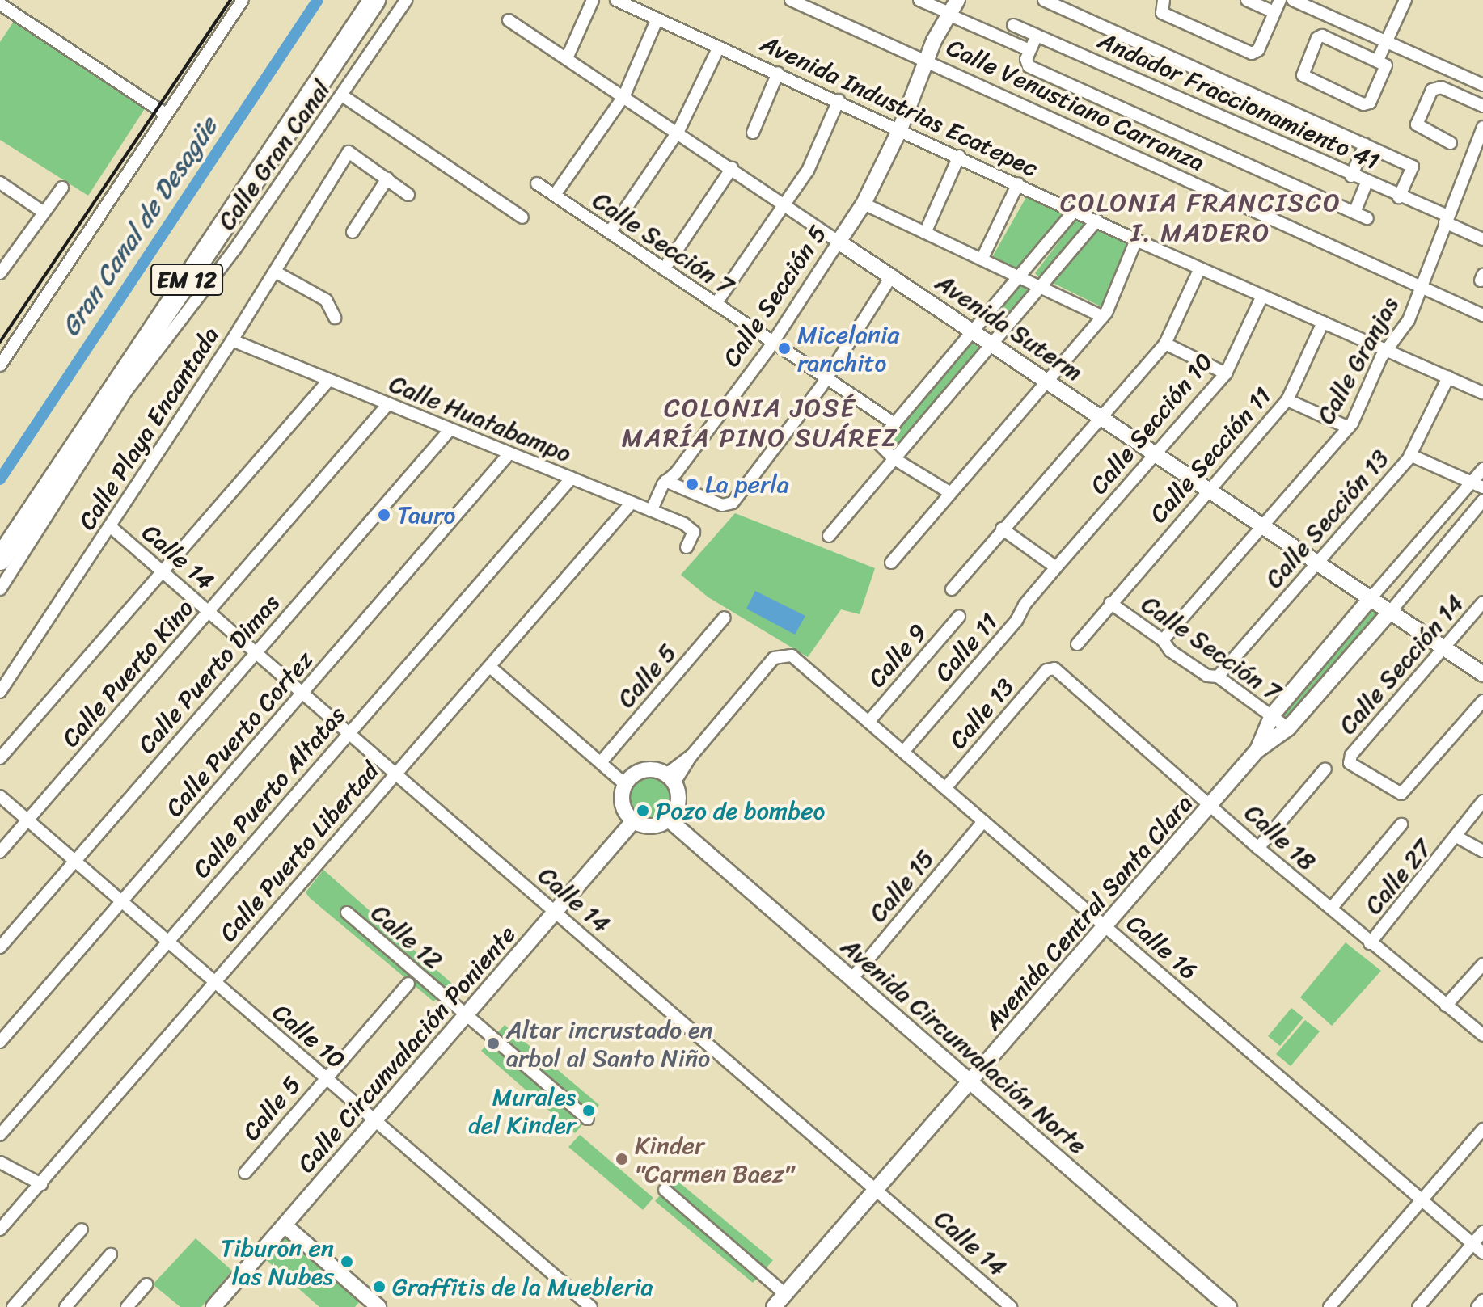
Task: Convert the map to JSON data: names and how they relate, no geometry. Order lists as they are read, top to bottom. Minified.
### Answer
{"streets":{"highway":["EM 12"],"street":["Andador Fraccionamiento 41","Calle Venustiano Carranza","Avenida Industrias Ecatepec","Calle Gran Canal","Calle Sección 7","Calle Sección 5","Avenida Suterm","Calle Granjas","Calle Huatabampo","Calle Sección 10","Calle Playa Encantada","Calle Sección 11","Calle Sección 13","Calle 14","Calle 11","Calle 9","Calle Sección 14","Calle Puerto Kino","Calle Puerto Dimas","Calle 5","Calle 13","Calle Puerto Cortez","Calle Puerto Altatas","Calle 18","Calle Puerto Libertad","Calle 27","Calle 15","Avenida Central Santa Clara","Calle 12","Calle 16","Calle 10","Avenida Circunvalación Norte","Calle Circunvalación Poniente"]},"crossings":[["Andador Fraccionamiento 41","Calle Granjas"],["Calle Venustiano Carranza","Calle Sección 5"],["Calle Venustiano Carranza","Calle Granjas"],["Avenida Industrias Ecatepec","Calle Sección 5"],["Avenida Industrias Ecatepec","Calle Granjas"],["Avenida Industrias Ecatepec","Calle Sección 10"],["Avenida Industrias Ecatepec","Calle Sección 11"],["Avenida Industrias Ecatepec","Calle Sección 13"],["Calle Sección 7","Calle Sección 5"],["Calle Sección 7","Calle Granjas"],["Calle Sección 7","Calle Sección 11"],["Calle Sección 7","Calle Sección 13"],["Calle Sección 7","Avenida Central Santa Clara"],["Calle Sección 5","Avenida Suterm"],["Calle Sección 5","Calle Huatabampo"],["Avenida Suterm","Calle Granjas"],["Avenida Suterm","Calle Sección 10"],["Avenida Suterm","Calle Sección 11"],["Avenida Suterm","Calle Sección 13"],["Avenida Suterm","Calle Sección 14"],["Avenida Suterm","Avenida Central Santa Clara"],["Calle Huatabampo","Calle Playa Encantada"],["Calle Huatabampo","Calle Puerto Kino"],["Calle Huatabampo","Calle Puerto Dimas"],["Calle Huatabampo","Calle Puerto Cortez"],["Calle Huatabampo","Calle Puerto Altatas"],["Calle Huatabampo","Calle Puerto Libertad"],["Calle Sección 10","Calle 11"],["Calle Playa Encantada","Calle 14"],["Calle 14","Calle Puerto Kino"],["Calle 14","Calle Puerto Dimas"],["Calle 14","Calle Puerto Cortez"],["Calle 14","Calle Puerto Altatas"],["Calle 14","Calle Puerto Libertad"],["Calle 14","Avenida Central Santa Clara"],["Calle 14","Calle Circunvalación Poniente"],["Calle 11","Calle 16"],["Calle 9","Calle 16"],["Calle Puerto Kino","Calle 10"],["Calle Puerto Dimas","Calle 10"],["Calle 5","Calle 10"],["Calle 13","Calle 18"],["Calle 13","Calle 16"],["Calle Puerto Cortez","Calle 10"],["Calle Puerto Altatas","Calle 10"],["Calle 18","Calle 27"],["Calle 18","Avenida Central Santa Clara"],["Calle Puerto Libertad","Calle 10"],["Calle 15","Calle 16"],["Calle 15","Avenida Circunvalación Norte"],["Avenida Central Santa Clara","Calle 16"],["Avenida Central Santa Clara","Avenida Circunvalación Norte"],["Calle 12","Calle Circunvalación Poniente"],["Calle 16","Avenida Circunvalación Norte"],["Calle 16","Calle Circunvalación Poniente"],["Calle 10","Calle Circunvalación Poniente"],["Avenida Circunvalación Norte","Calle Circunvalación Poniente"]],"districts":["COLONIA FRANCISCO I. MADERO","COLONIA JOSÉ MARÍA PINO SUÁREZ"],"water":["Gran Canal de Desagüe"],"places":["Micelania ranchito","La perla","Tauro","Pozo de bombeo","Altar incrustado en arbol al Santo Niño","Murales del Kinder","Kinder \"Carmen Baez\"","Tiburon en las Nubes","Graffitis de la Muebleria"]}
